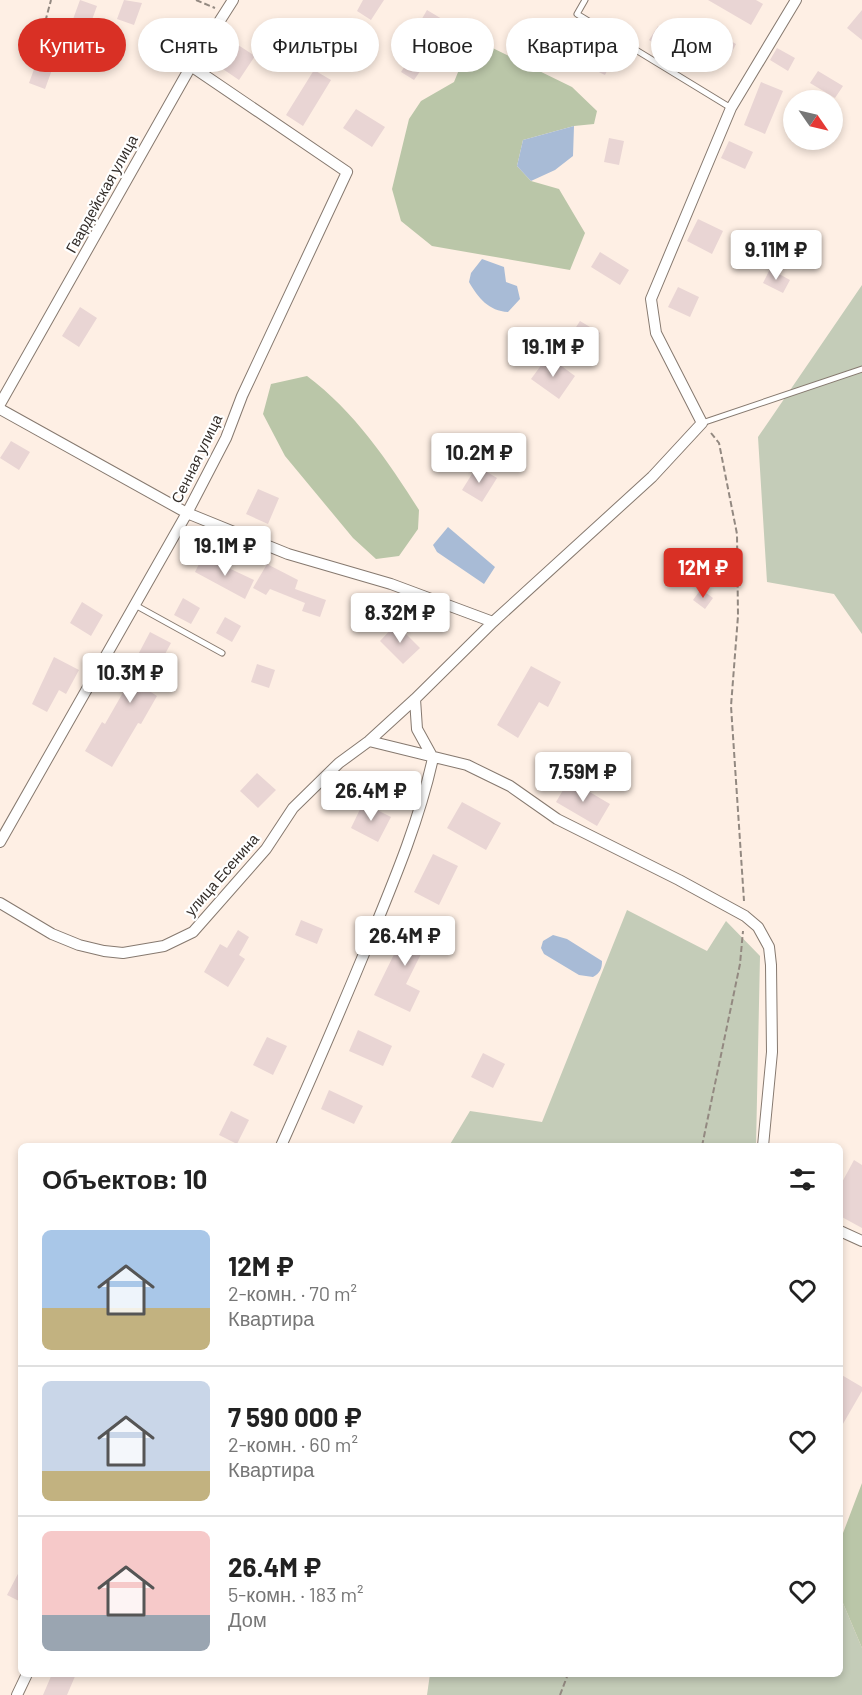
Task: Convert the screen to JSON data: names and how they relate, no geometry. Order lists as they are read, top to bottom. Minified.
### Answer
{"streets":{"street":["Гвардейская улица","Сенная улица","улица Есенина"]},"north":"bottom right","page":{"chip":["Купить","Снять","Фильтры","Новое","Квартира","Дом"],"price":["9.11M ₽","19.1M ₽","10.2M ₽","19.1M ₽","12M ₽","8.32M ₽","10.3M ₽","7.59M ₽","26.4M ₽","26.4M ₽"],"heading":"Объектов: 10","list":[{"name":"12M ₽","note":"2-комн. · 70 m² · Квартира"},{"name":"7 590 000 ₽","note":"2-комн. · 60 m² · Квартира"},{"name":"26.4M ₽","note":"5-комн. · 183 m² · Дом"}]}}
